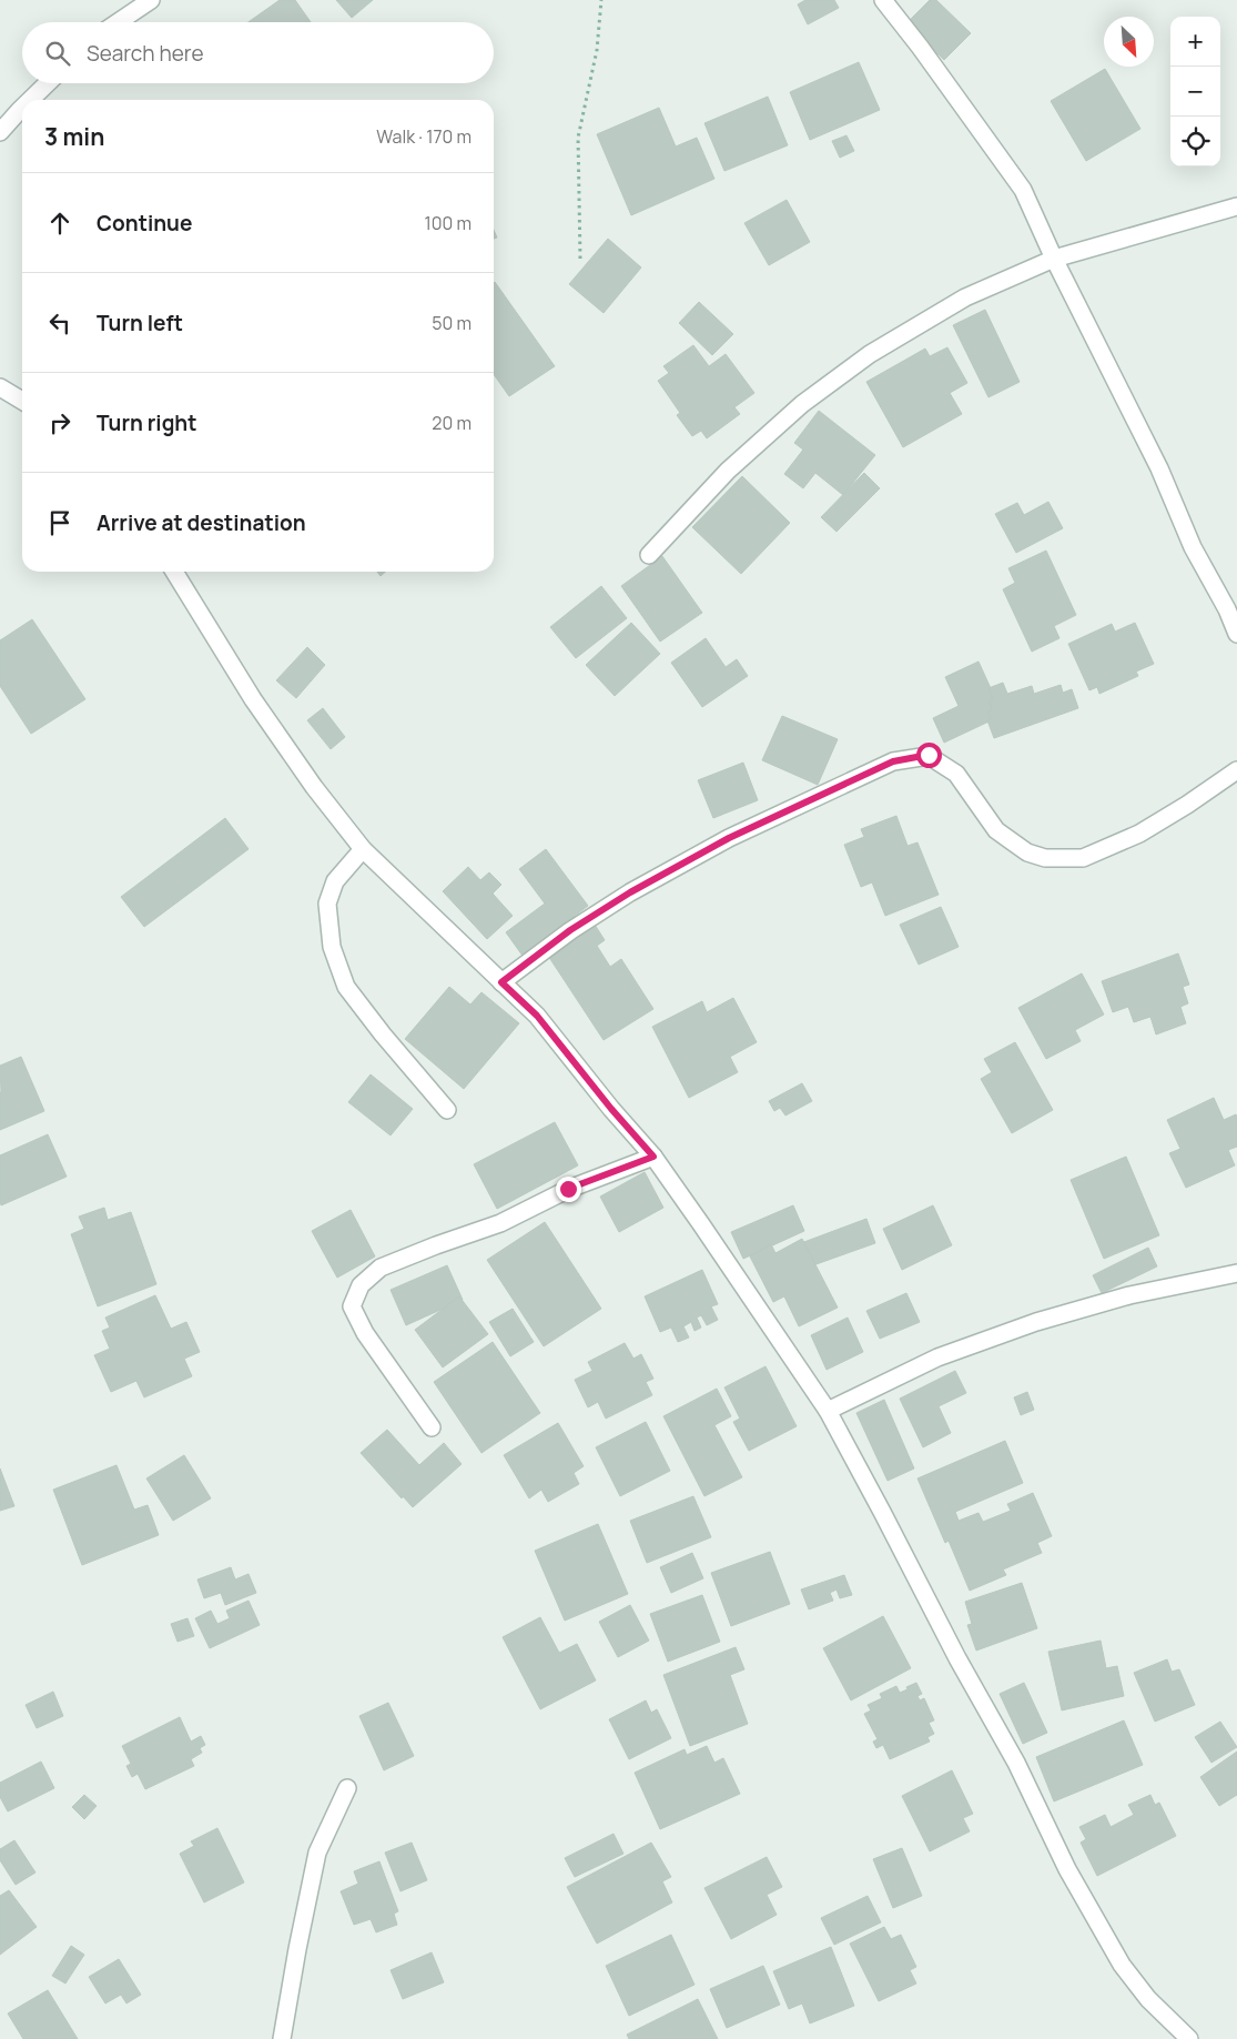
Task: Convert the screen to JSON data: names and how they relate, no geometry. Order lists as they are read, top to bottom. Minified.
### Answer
{"north":"bottom right","page":{"map_buttons":["+","−"],"search":"Search here","heading":["3 min","Walk · 170 m"],"list":[["Continue","100 m"],["Turn left","50 m"],["Turn right","20 m"],"Arrive at destination"]}}
